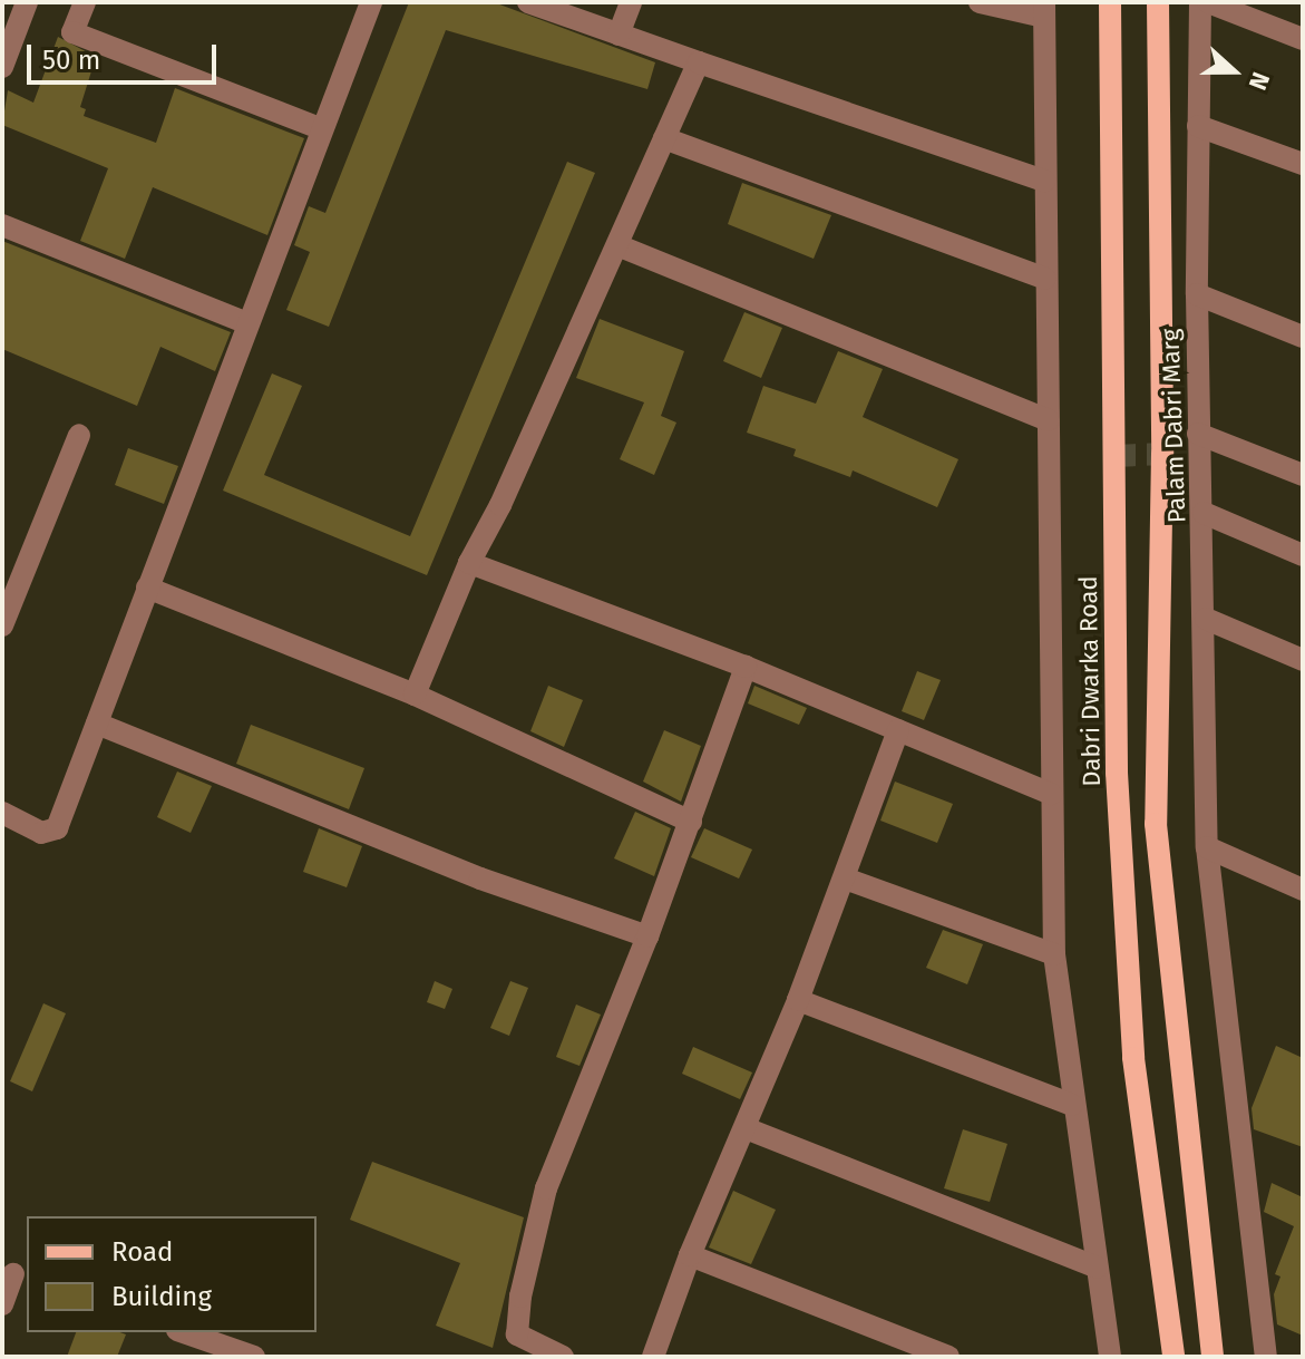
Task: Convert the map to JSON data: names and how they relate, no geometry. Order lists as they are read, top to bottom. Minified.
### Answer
{"streets":{"main road":["Dabri Dwarka Road"],"street":["Palam Dabri Marg"]},"legend":["Road","Building"],"scale_bar":"50 m","north":"right"}
